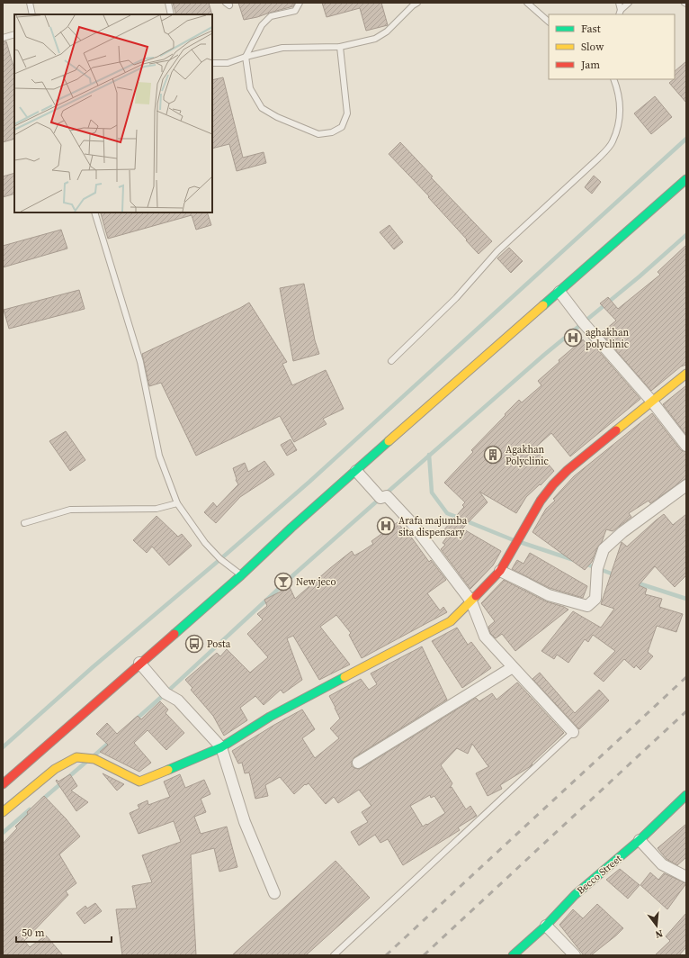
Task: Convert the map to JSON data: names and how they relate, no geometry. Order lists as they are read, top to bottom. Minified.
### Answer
{"streets":{"street":["Becco Street"]},"places":{"hospital":["aghakhan polyclinic","Arafa majumba sita dispensary"],"building":["Agakhan Polyclinic"],"bar":["New jeco"],"bus stop":["Posta"]},"legend":["Fast","Slow","Jam"],"scale_bar":"50 m","north":"bottom"}
